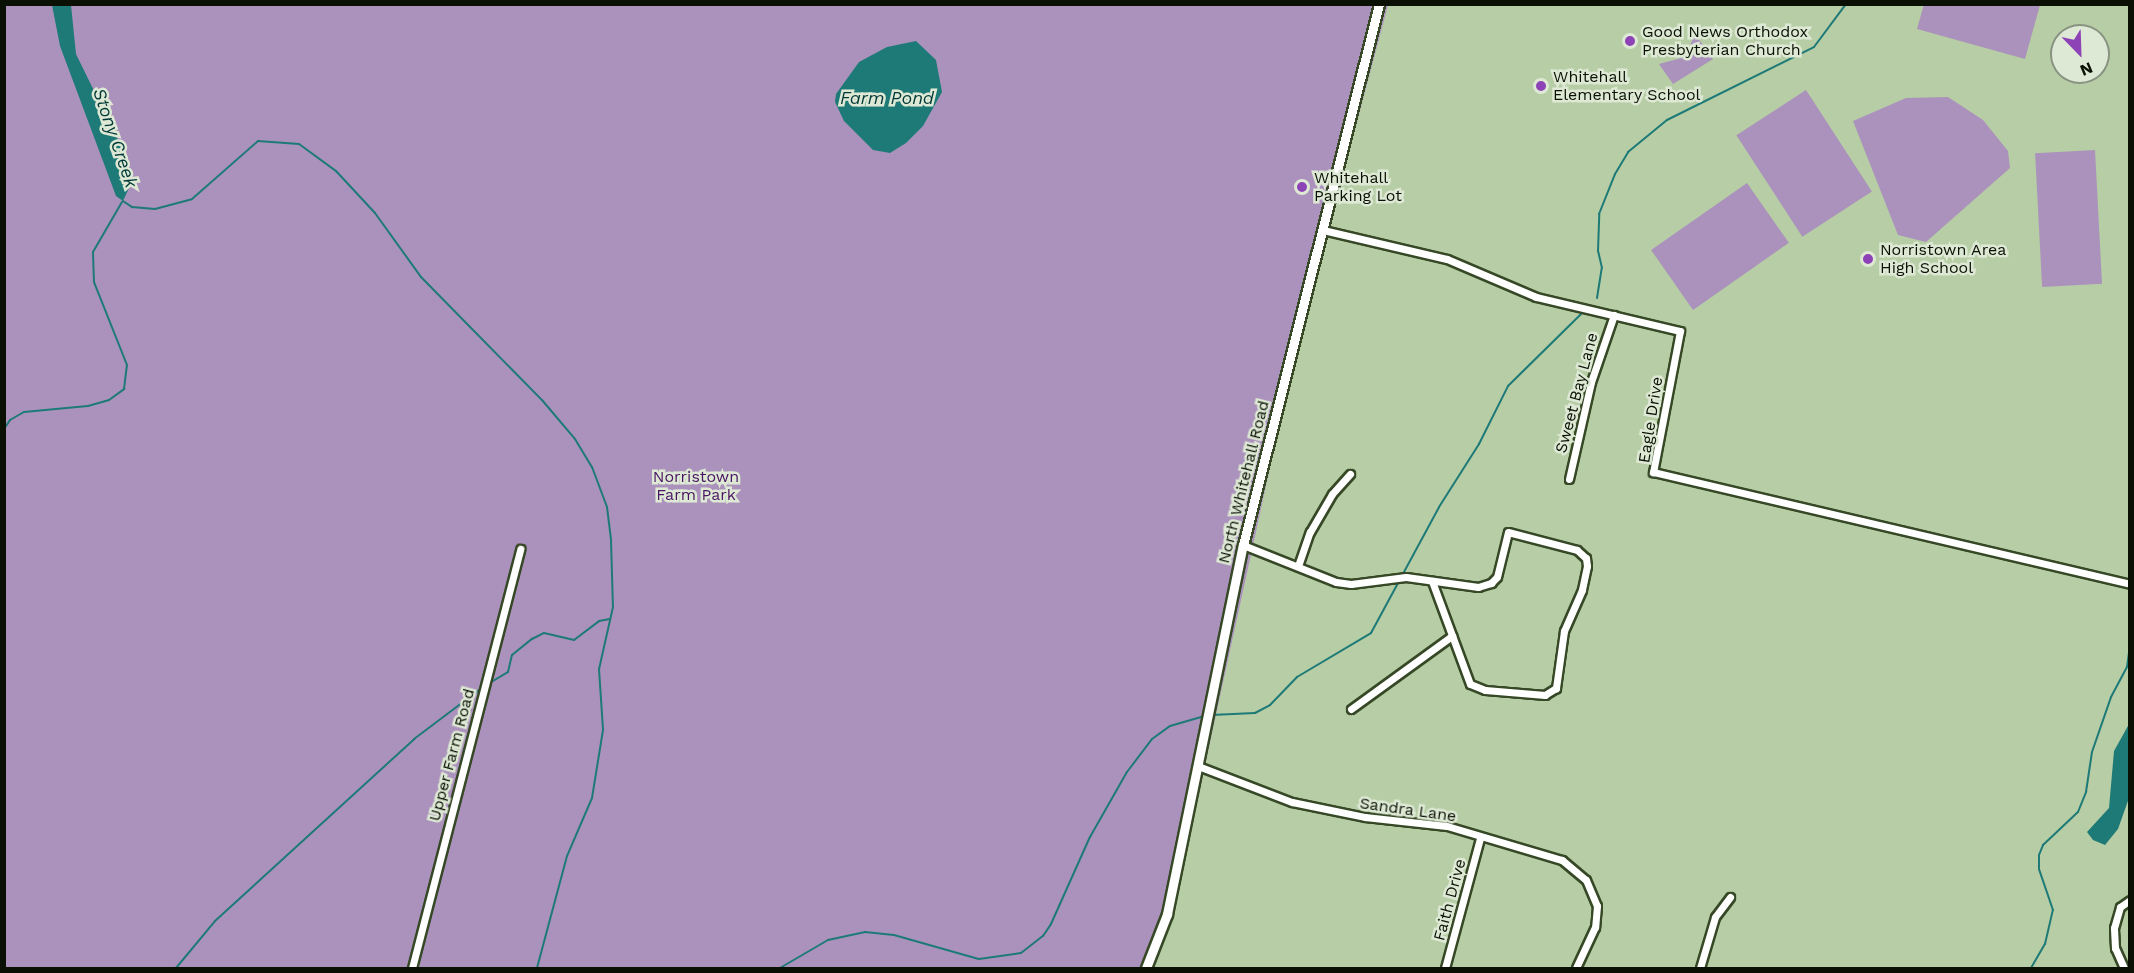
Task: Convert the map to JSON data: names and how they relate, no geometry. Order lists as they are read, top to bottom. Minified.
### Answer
{"streets":{"main road":["North Whitehall Road"],"street":["Sweet Bay Lane","Eagle Drive","Upper Farm Road","Sandra Lane","Faith Drive"]},"crossings":[["Sweet Bay Lane","Eagle Drive"],["Eagle Drive","North Whitehall Road"],["North Whitehall Road","Sandra Lane"],["Sandra Lane","Faith Drive"]],"water":["Farm Pond","Stony Creek"],"parks":["Norristown Farm Park"],"places":["Good News Orthodox Presbyterian Church","Whitehall Elementary School","Whitehall Parking Lot","Norristown Area High School"],"north":"bottom right"}
